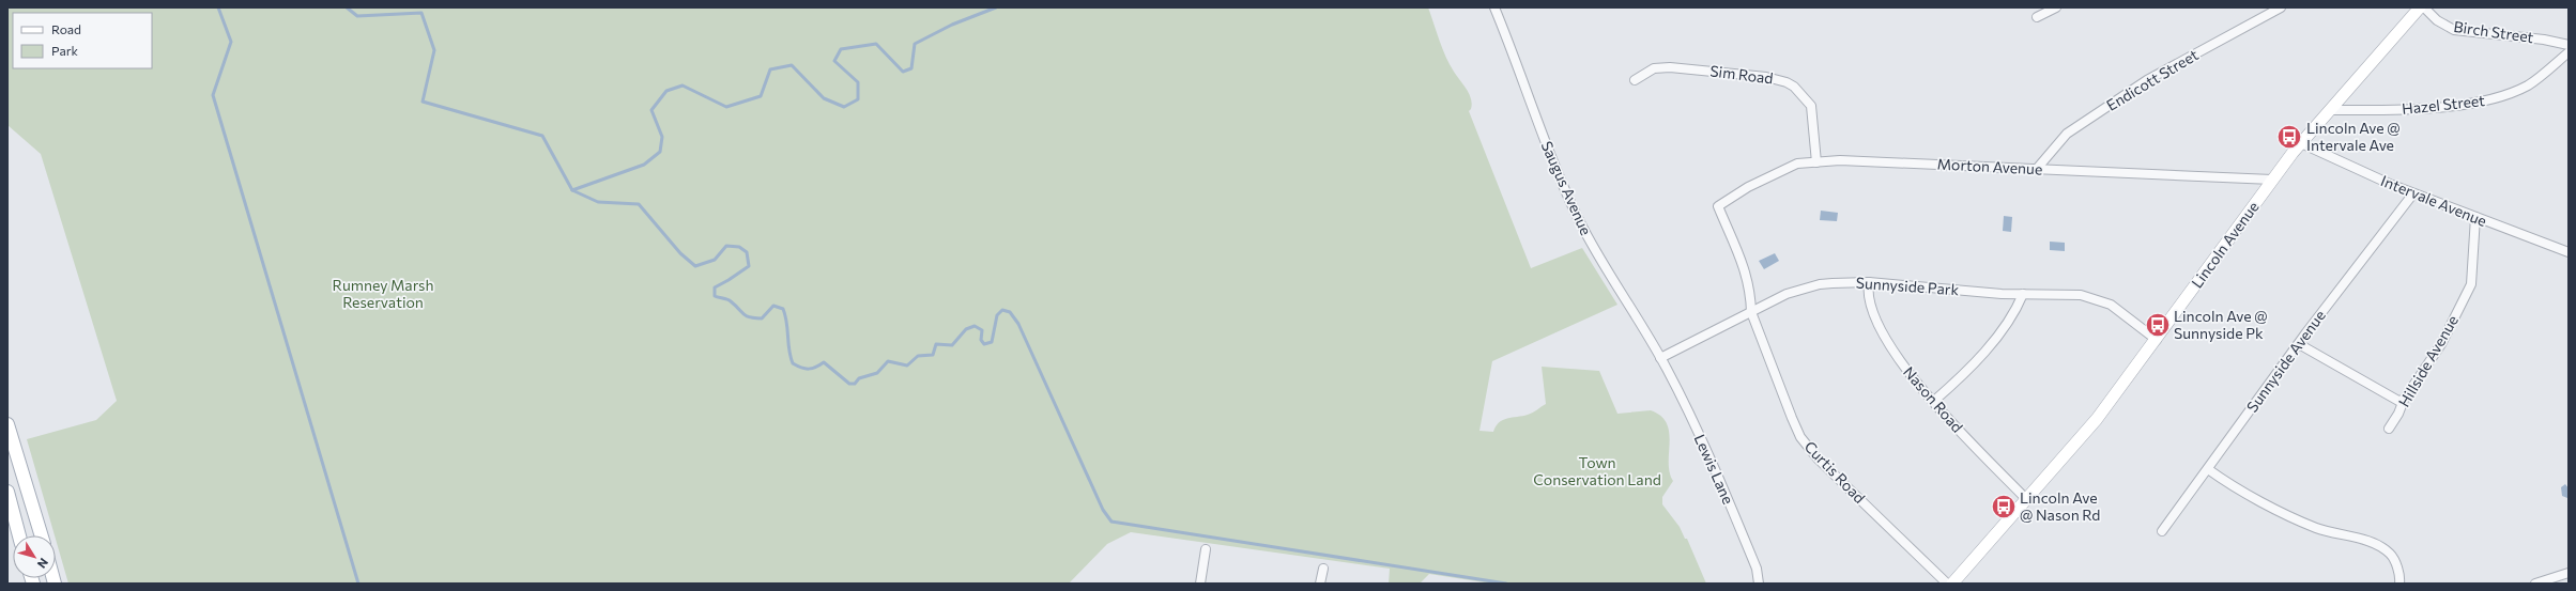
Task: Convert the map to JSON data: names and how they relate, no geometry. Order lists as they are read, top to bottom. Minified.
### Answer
{"streets":{"main road":["Lincoln Avenue"],"street":["Birch Street","Sim Road","Endicott Street","Hazel Street","Morton Avenue","Saugus Avenue","Intervale Avenue","Sunnyside Park","Sunnyside Avenue","Hillside Avenue","Nason Road","Lewis Lane","Curtis Road"]},"crossings":[["Sim Road","Morton Avenue"],["Endicott Street","Morton Avenue"],["Hazel Street","Lincoln Avenue"],["Morton Avenue","Lincoln Avenue"],["Morton Avenue","Sunnyside Park"],["Morton Avenue","Curtis Road"],["Saugus Avenue","Sunnyside Park"],["Saugus Avenue","Lewis Lane"],["Intervale Avenue","Lincoln Avenue"],["Intervale Avenue","Sunnyside Avenue"],["Intervale Avenue","Hillside Avenue"],["Lincoln Avenue","Sunnyside Park"],["Lincoln Avenue","Nason Road"],["Sunnyside Park","Nason Road"],["Sunnyside Park","Lewis Lane"],["Sunnyside Park","Curtis Road"]],"parks":["Rumney Marsh Reservation","Town Conservation Land"],"places":{"bus stop":["Lincoln Ave @ Intervale Ave","Lincoln Ave @ Sunnyside Pk","Lincoln Ave @ Nason Rd"]},"legend":["Road","Park"],"north":"bottom right"}
